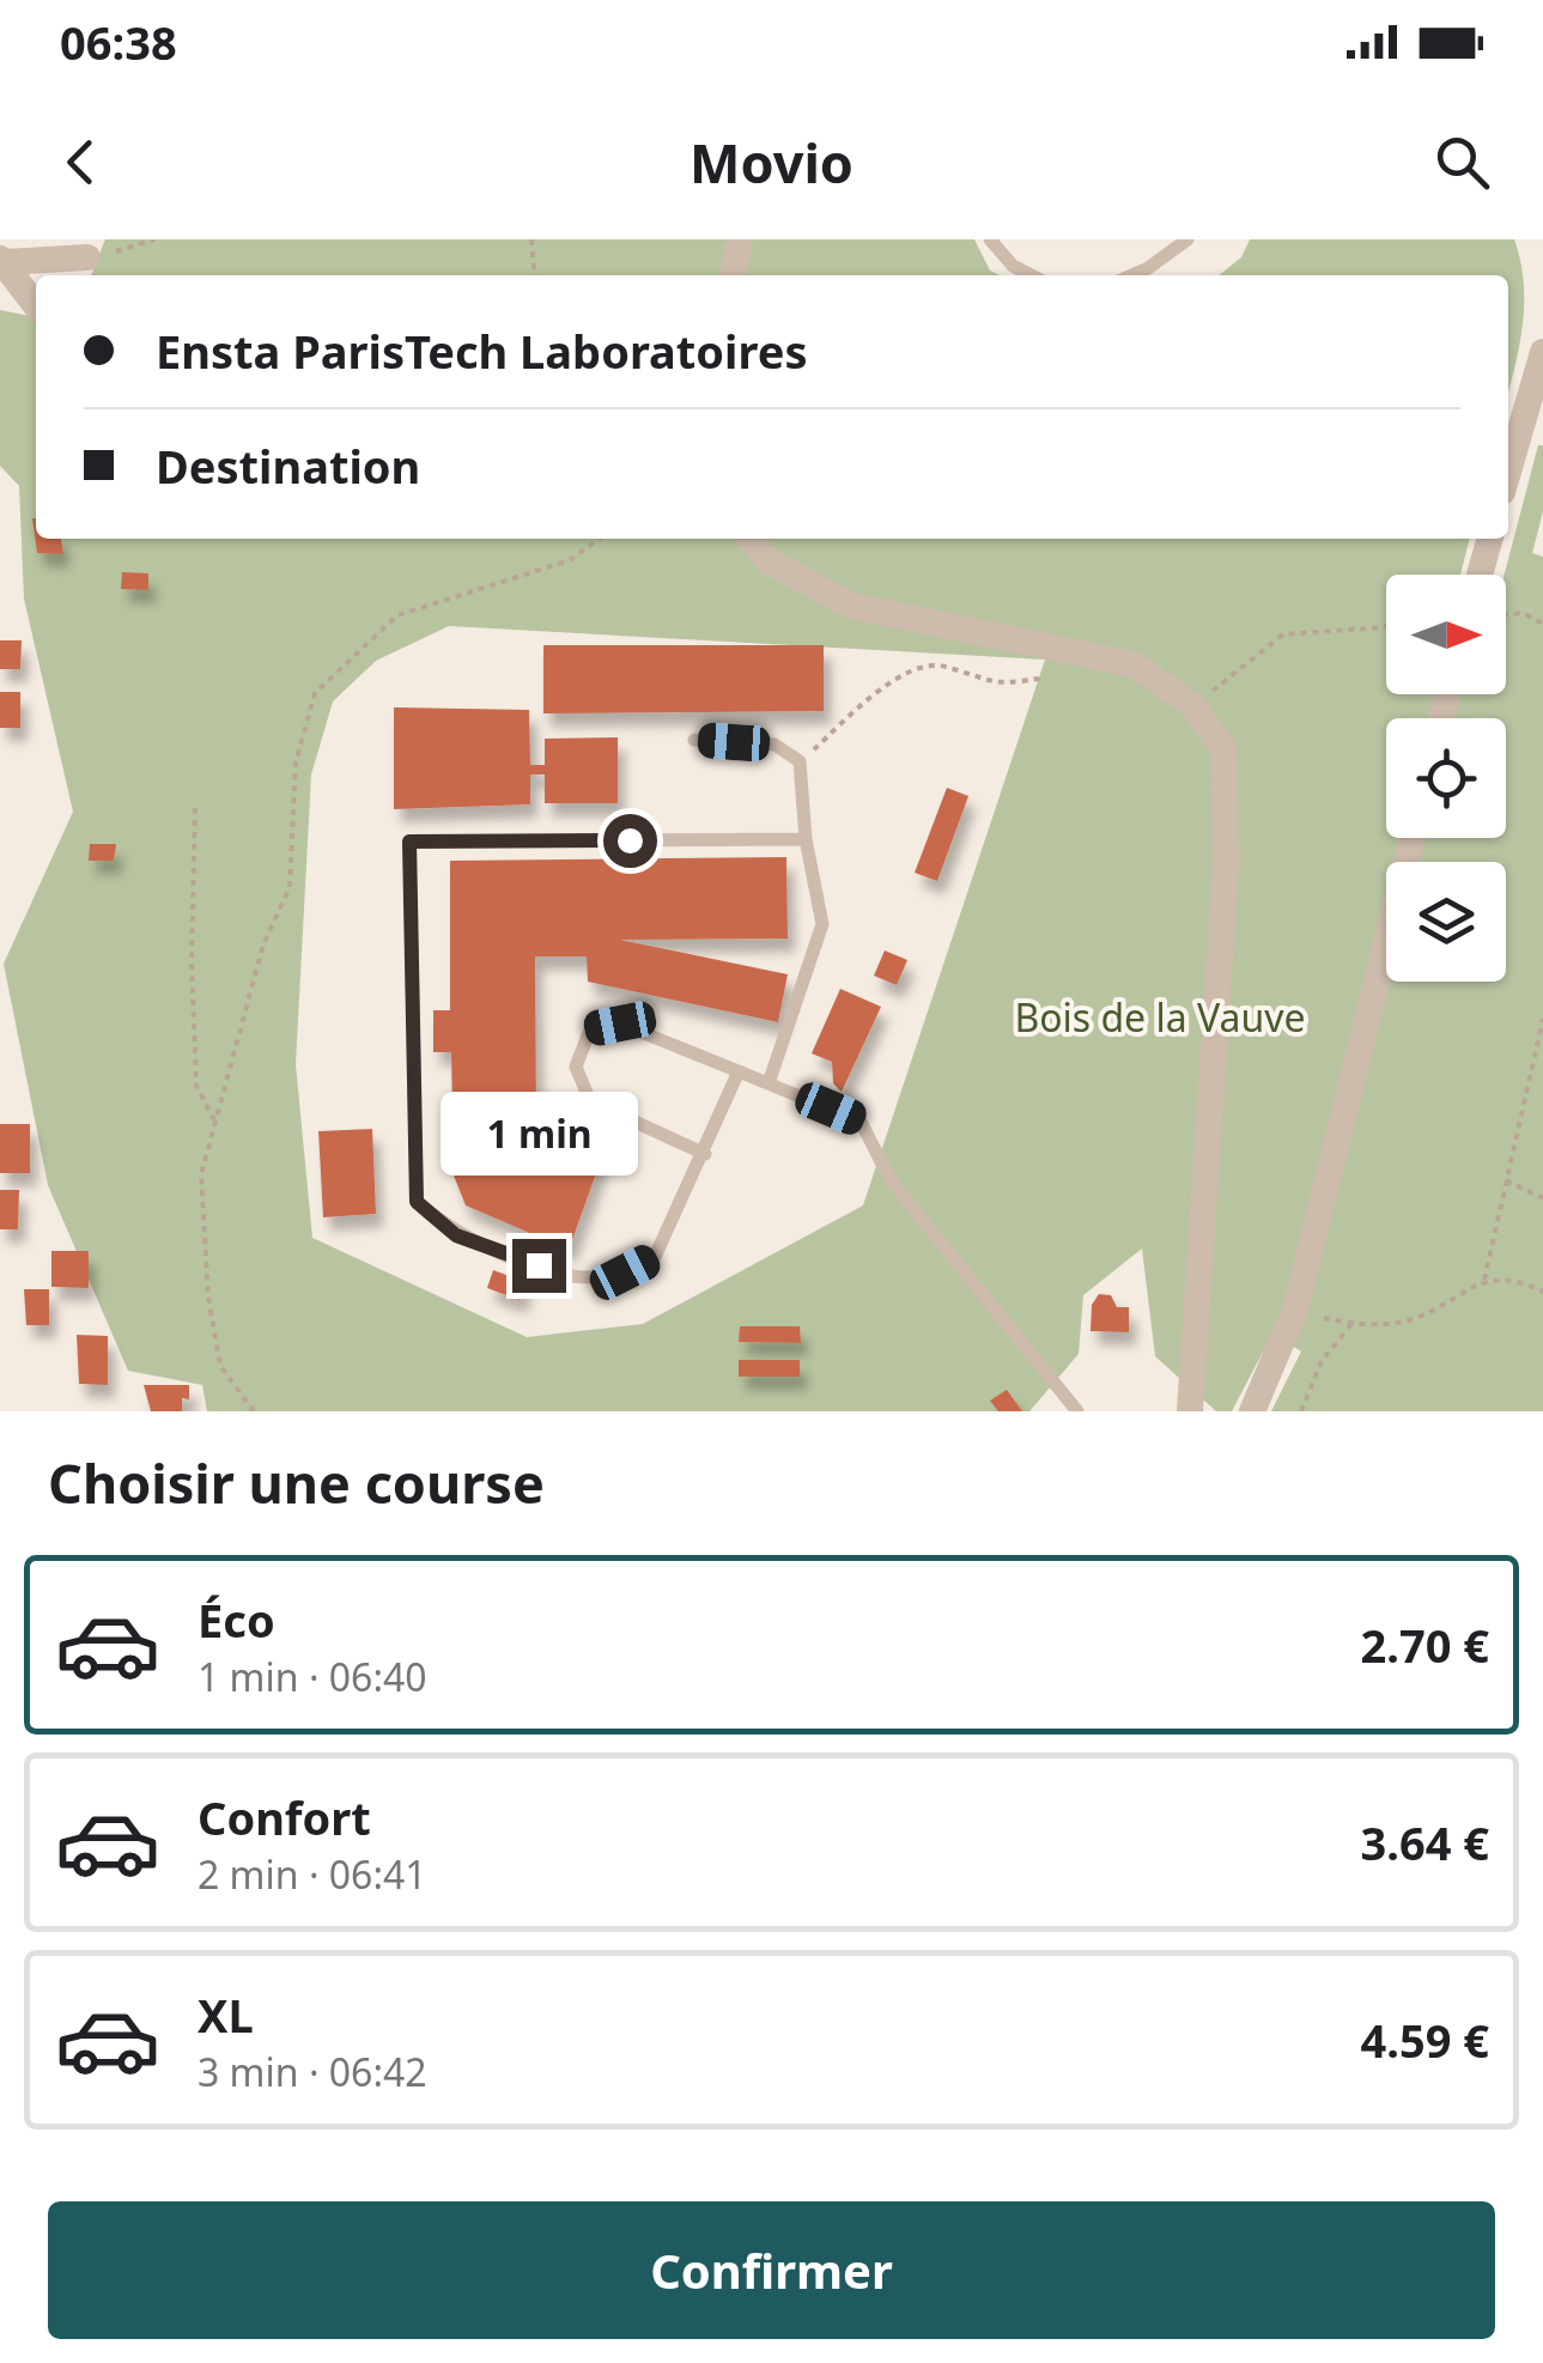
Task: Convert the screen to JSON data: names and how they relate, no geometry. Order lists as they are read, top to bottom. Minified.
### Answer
{"parks":["Bois de la Vauve"],"north":"right","page":{"status":"06:38","header":"Movio","banner":["Ensta ParisTech Laboratoires","Destination"],"bubble":"1 min","heading":"Choisir une course","list":[{"name":"Éco","note":"1 min · 06:40","value":"2.70 €"},{"name":"Confort","note":"2 min · 06:41","value":"3.64 €"},{"name":"XL","note":"3 min · 06:42","value":"4.59 €"}],"buttons":"Confirmer"}}
